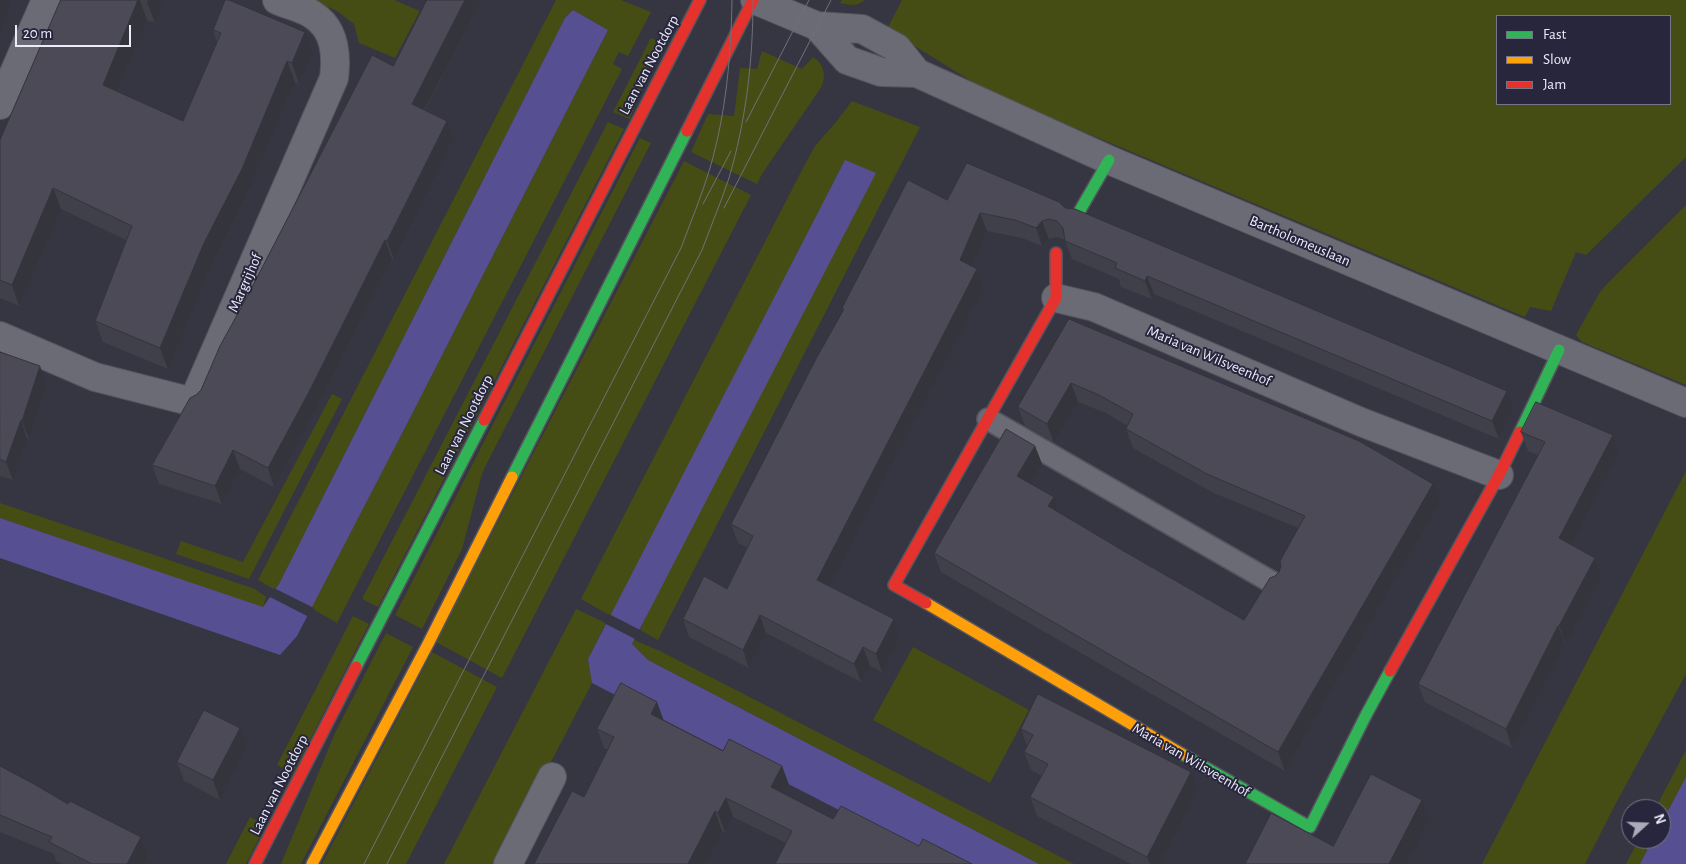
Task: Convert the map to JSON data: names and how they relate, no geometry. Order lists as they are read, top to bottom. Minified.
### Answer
{"streets":{"street":["Laan van Nootdorp","Bartholomeuslaan","Margrijhof","Maria van Wilsveenhof"]},"crossings":[["Bartholomeuslaan","Maria van Wilsveenhof"]],"legend":["Fast","Slow","Jam"],"scale_bar":"20 m","north":"right"}
